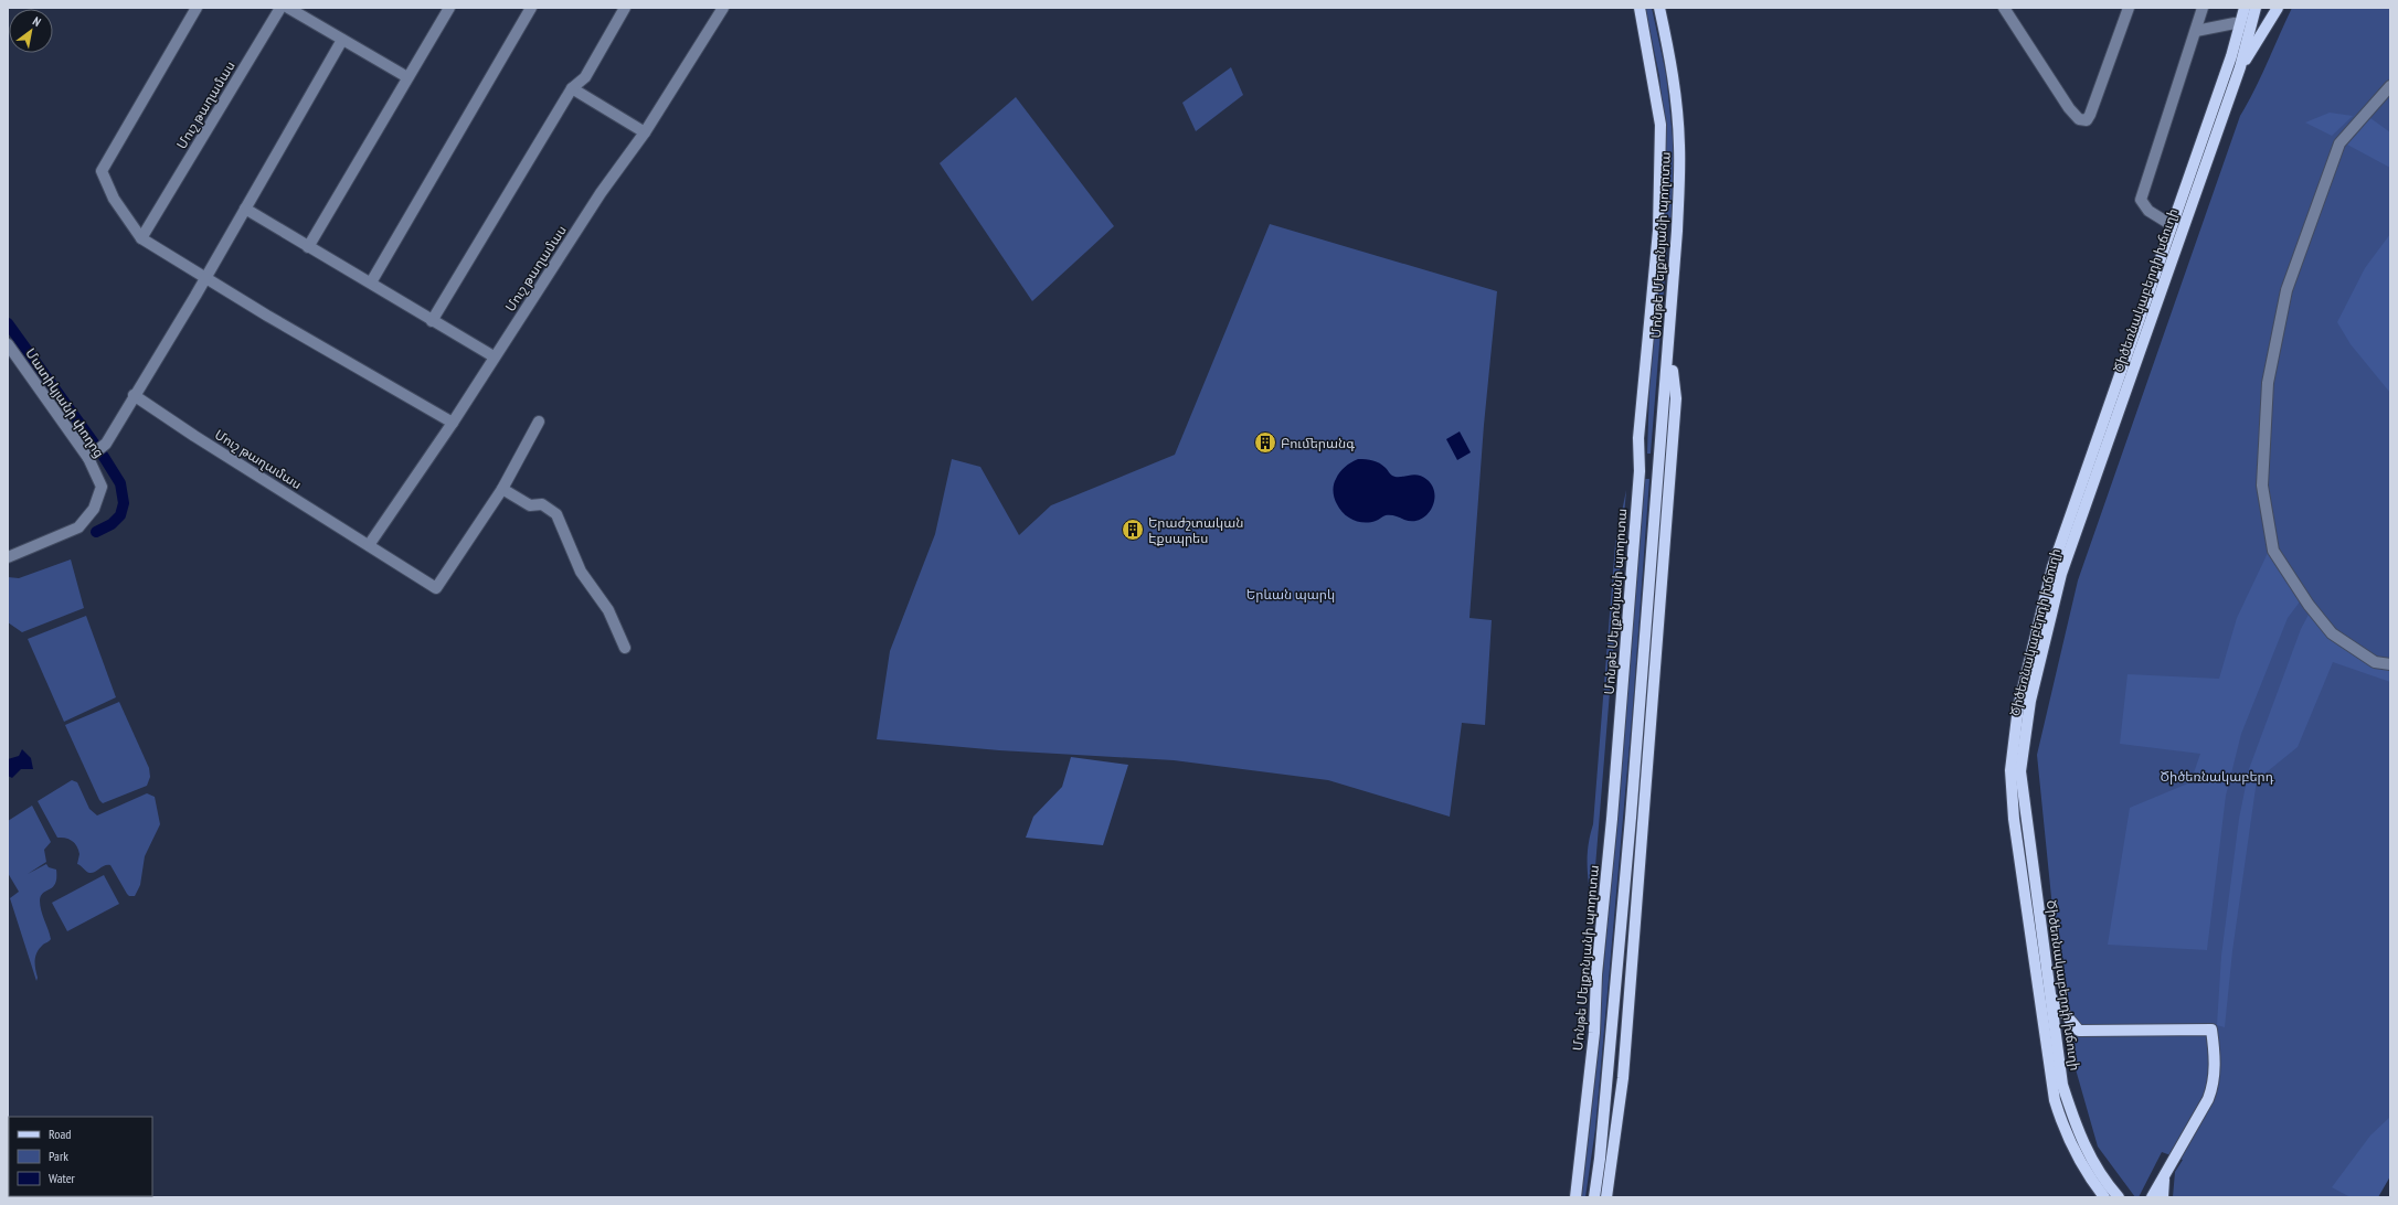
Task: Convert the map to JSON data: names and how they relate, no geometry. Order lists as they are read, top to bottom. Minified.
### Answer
{"streets":{"main road":["Մոնթե Մելքոնյանի պողոտա","Ծիծեռնակաբերդի խճուղի"],"street":["Մուշ թաղամաս","Մատիկյանի փողոց"]},"parks":["Երևան պարկ","Ծիծեռնակաբերդ"],"places":{"building":["Բումերանգ","Երաժշտական Էքսպրես"]},"legend":["Road","Park","Water"],"north":"top right"}
